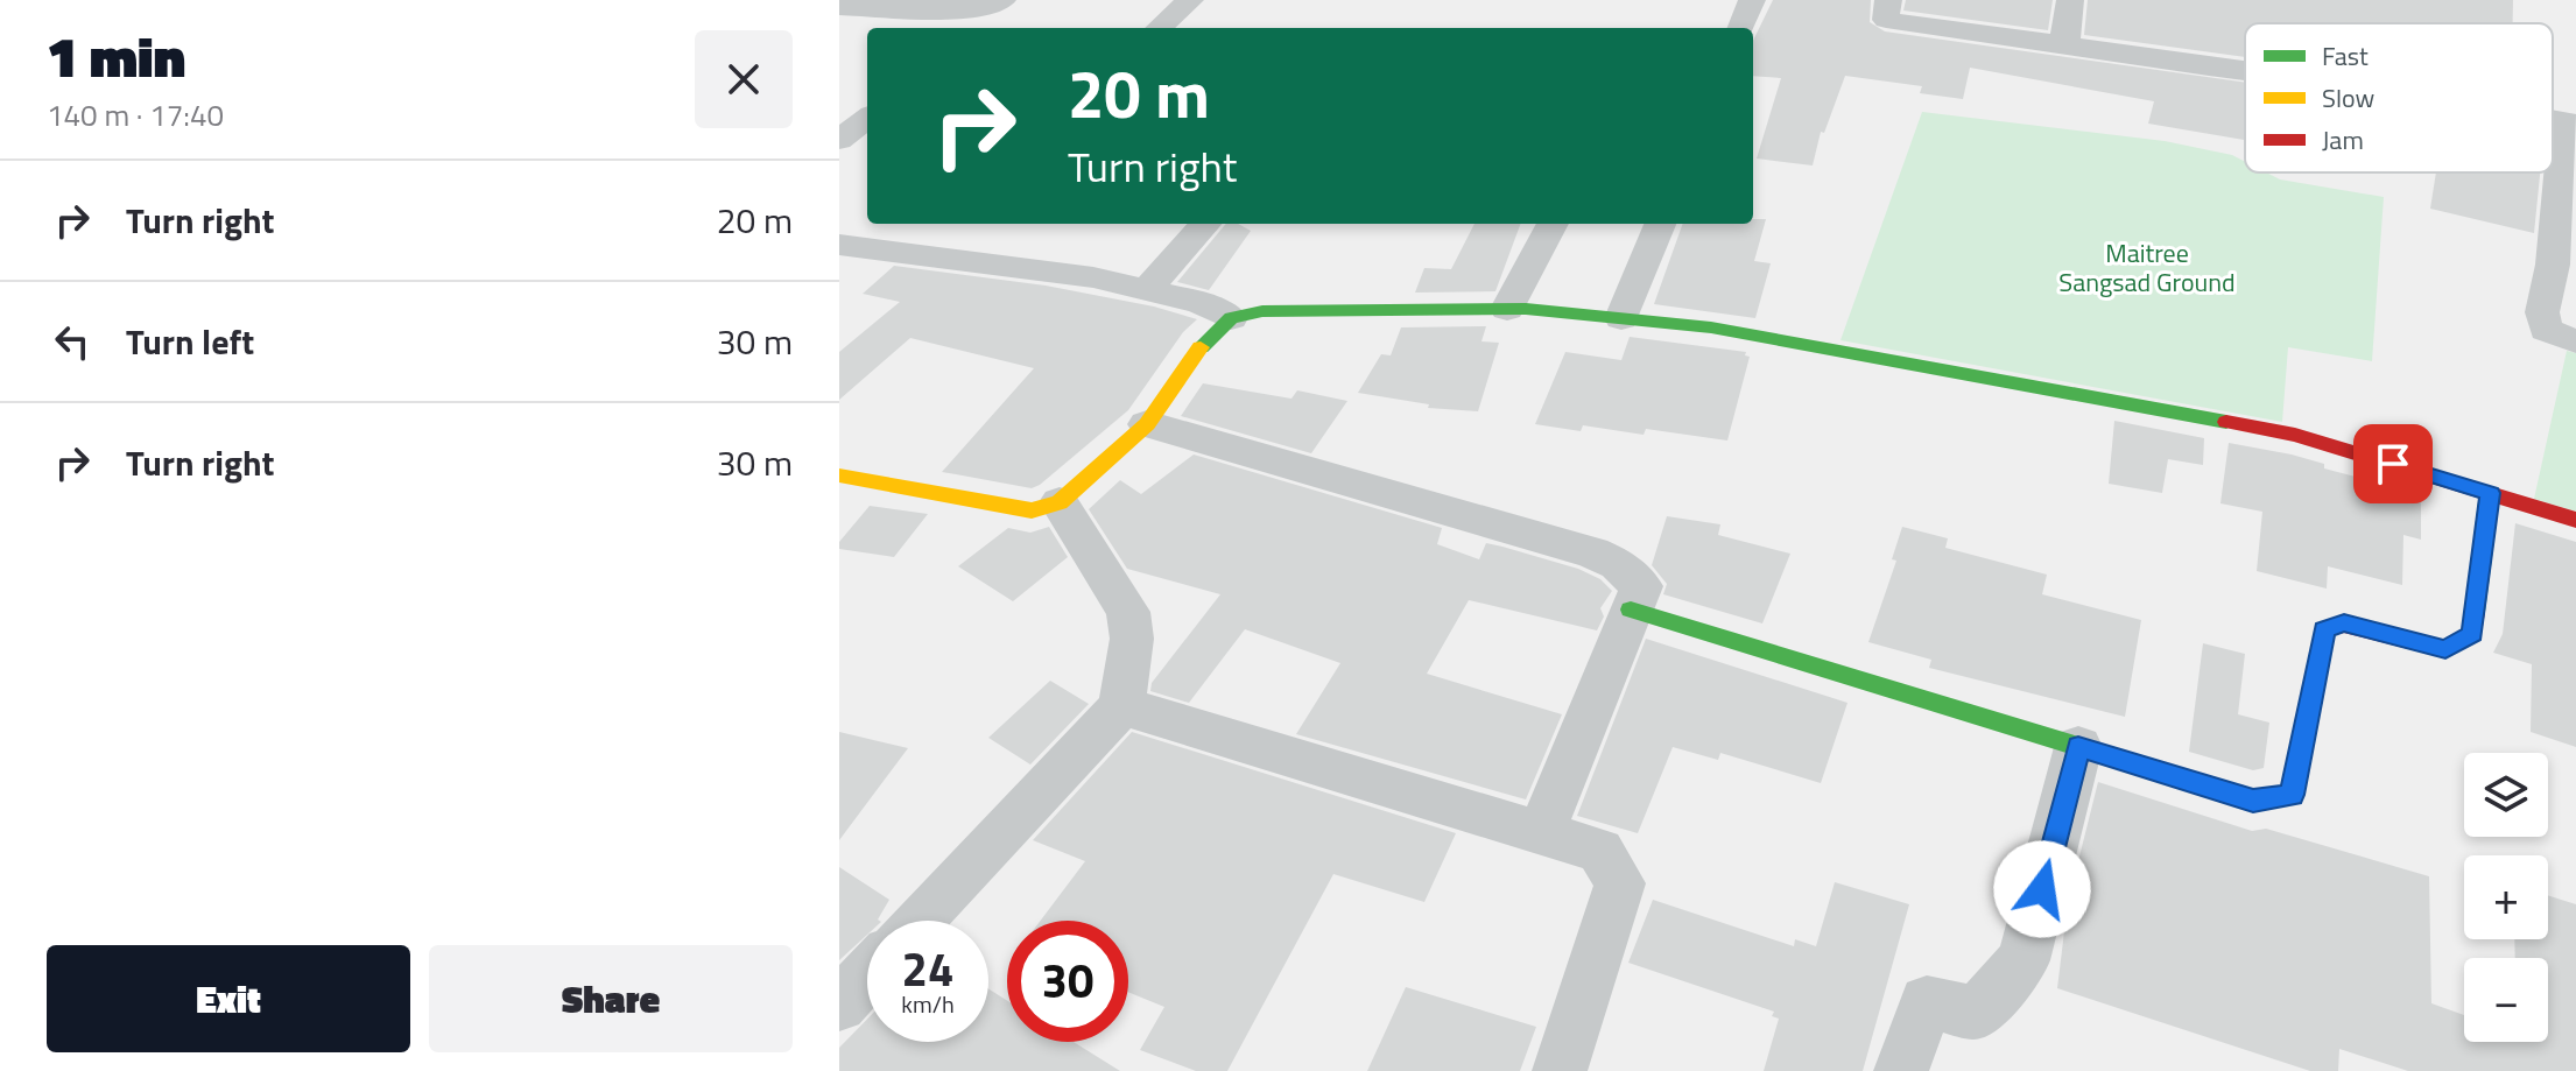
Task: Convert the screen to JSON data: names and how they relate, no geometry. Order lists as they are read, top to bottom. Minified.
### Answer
{"parks":["Maitree Sangsad Ground"],"legend":["Fast","Slow","Jam"],"page":{"heading":["1 min","140 m · 17:40"],"turn":["20 m","Turn right"],"list":[{"name":"Turn right","value":"20 m"},{"name":"Turn left","value":"30 m"},{"name":"Turn right","value":"30 m"}],"map_buttons":["+","−"],"speed":"24 km/h","limit":"30","buttons":["Exit","Share"]}}
